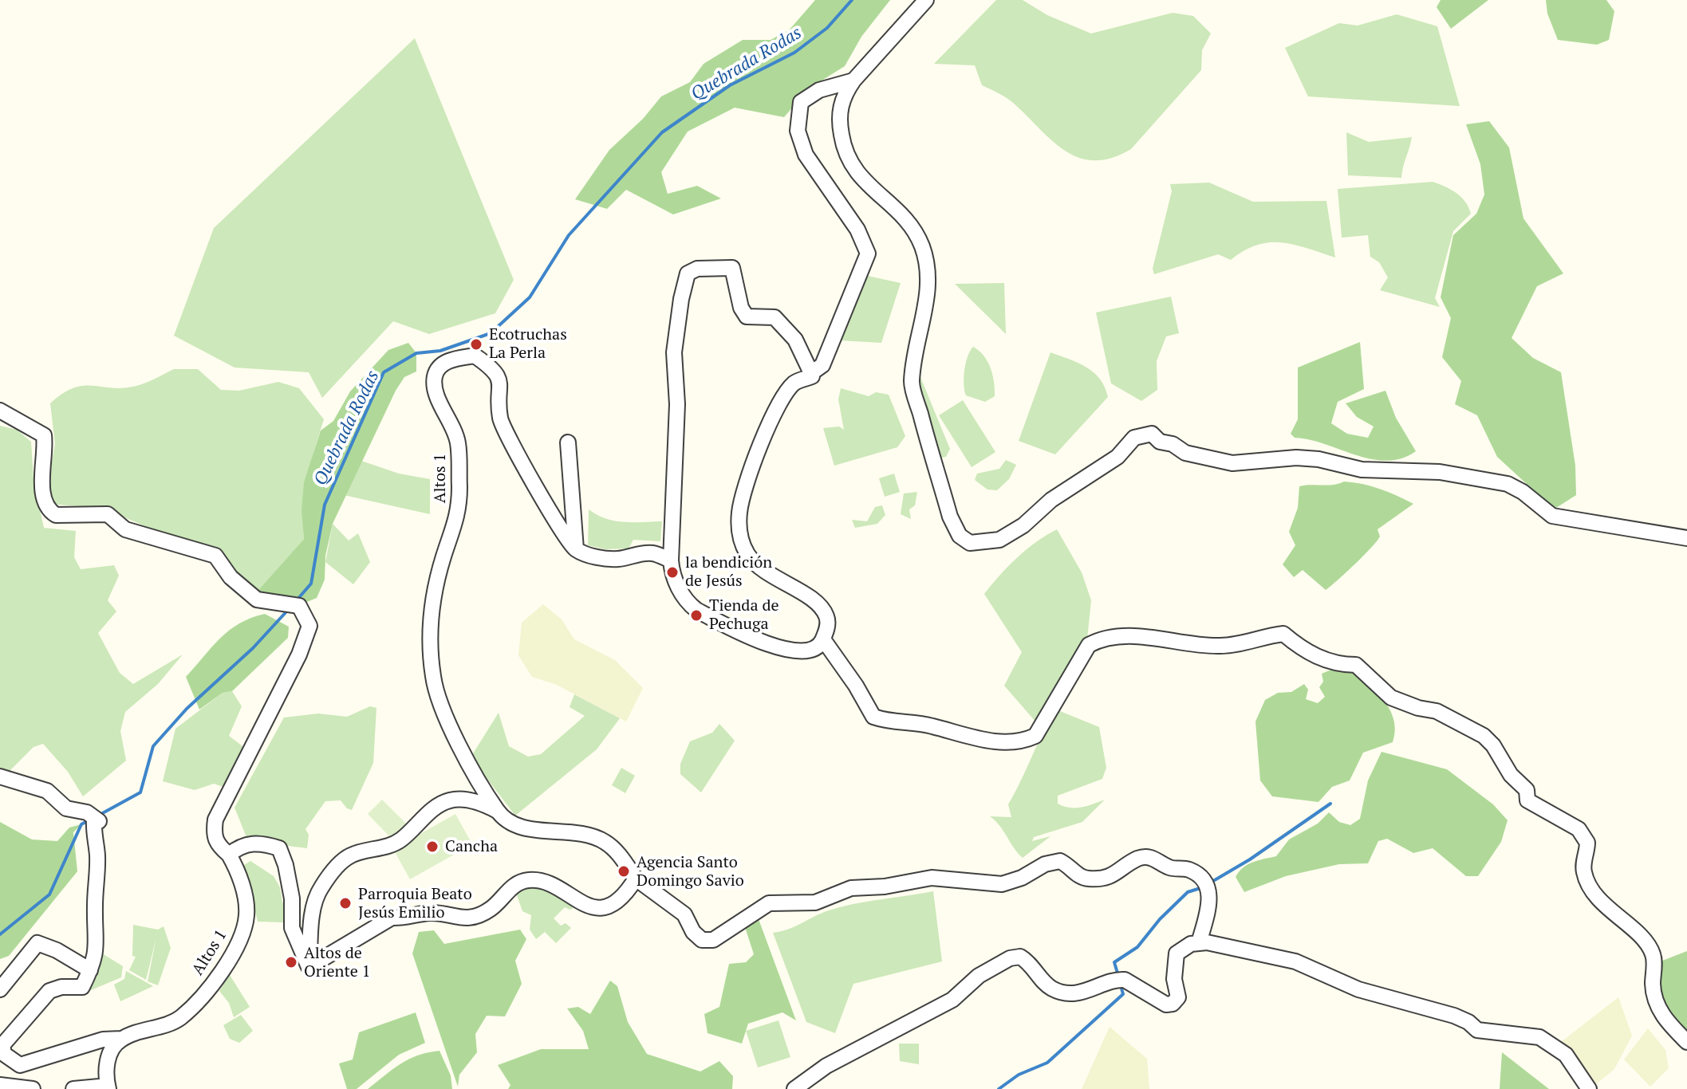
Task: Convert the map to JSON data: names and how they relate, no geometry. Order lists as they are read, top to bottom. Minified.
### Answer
{"streets":{"street":["Altos 1"]},"water":["Quebrada Rodas"],"places":["Ecotruchas La Perla","la bendición de Jesús","Tienda de Pechuga","Cancha","Agencia Santo Domingo Savio","Parroquia Beato Jesús Emilio","Altos de Oriente 1"]}
